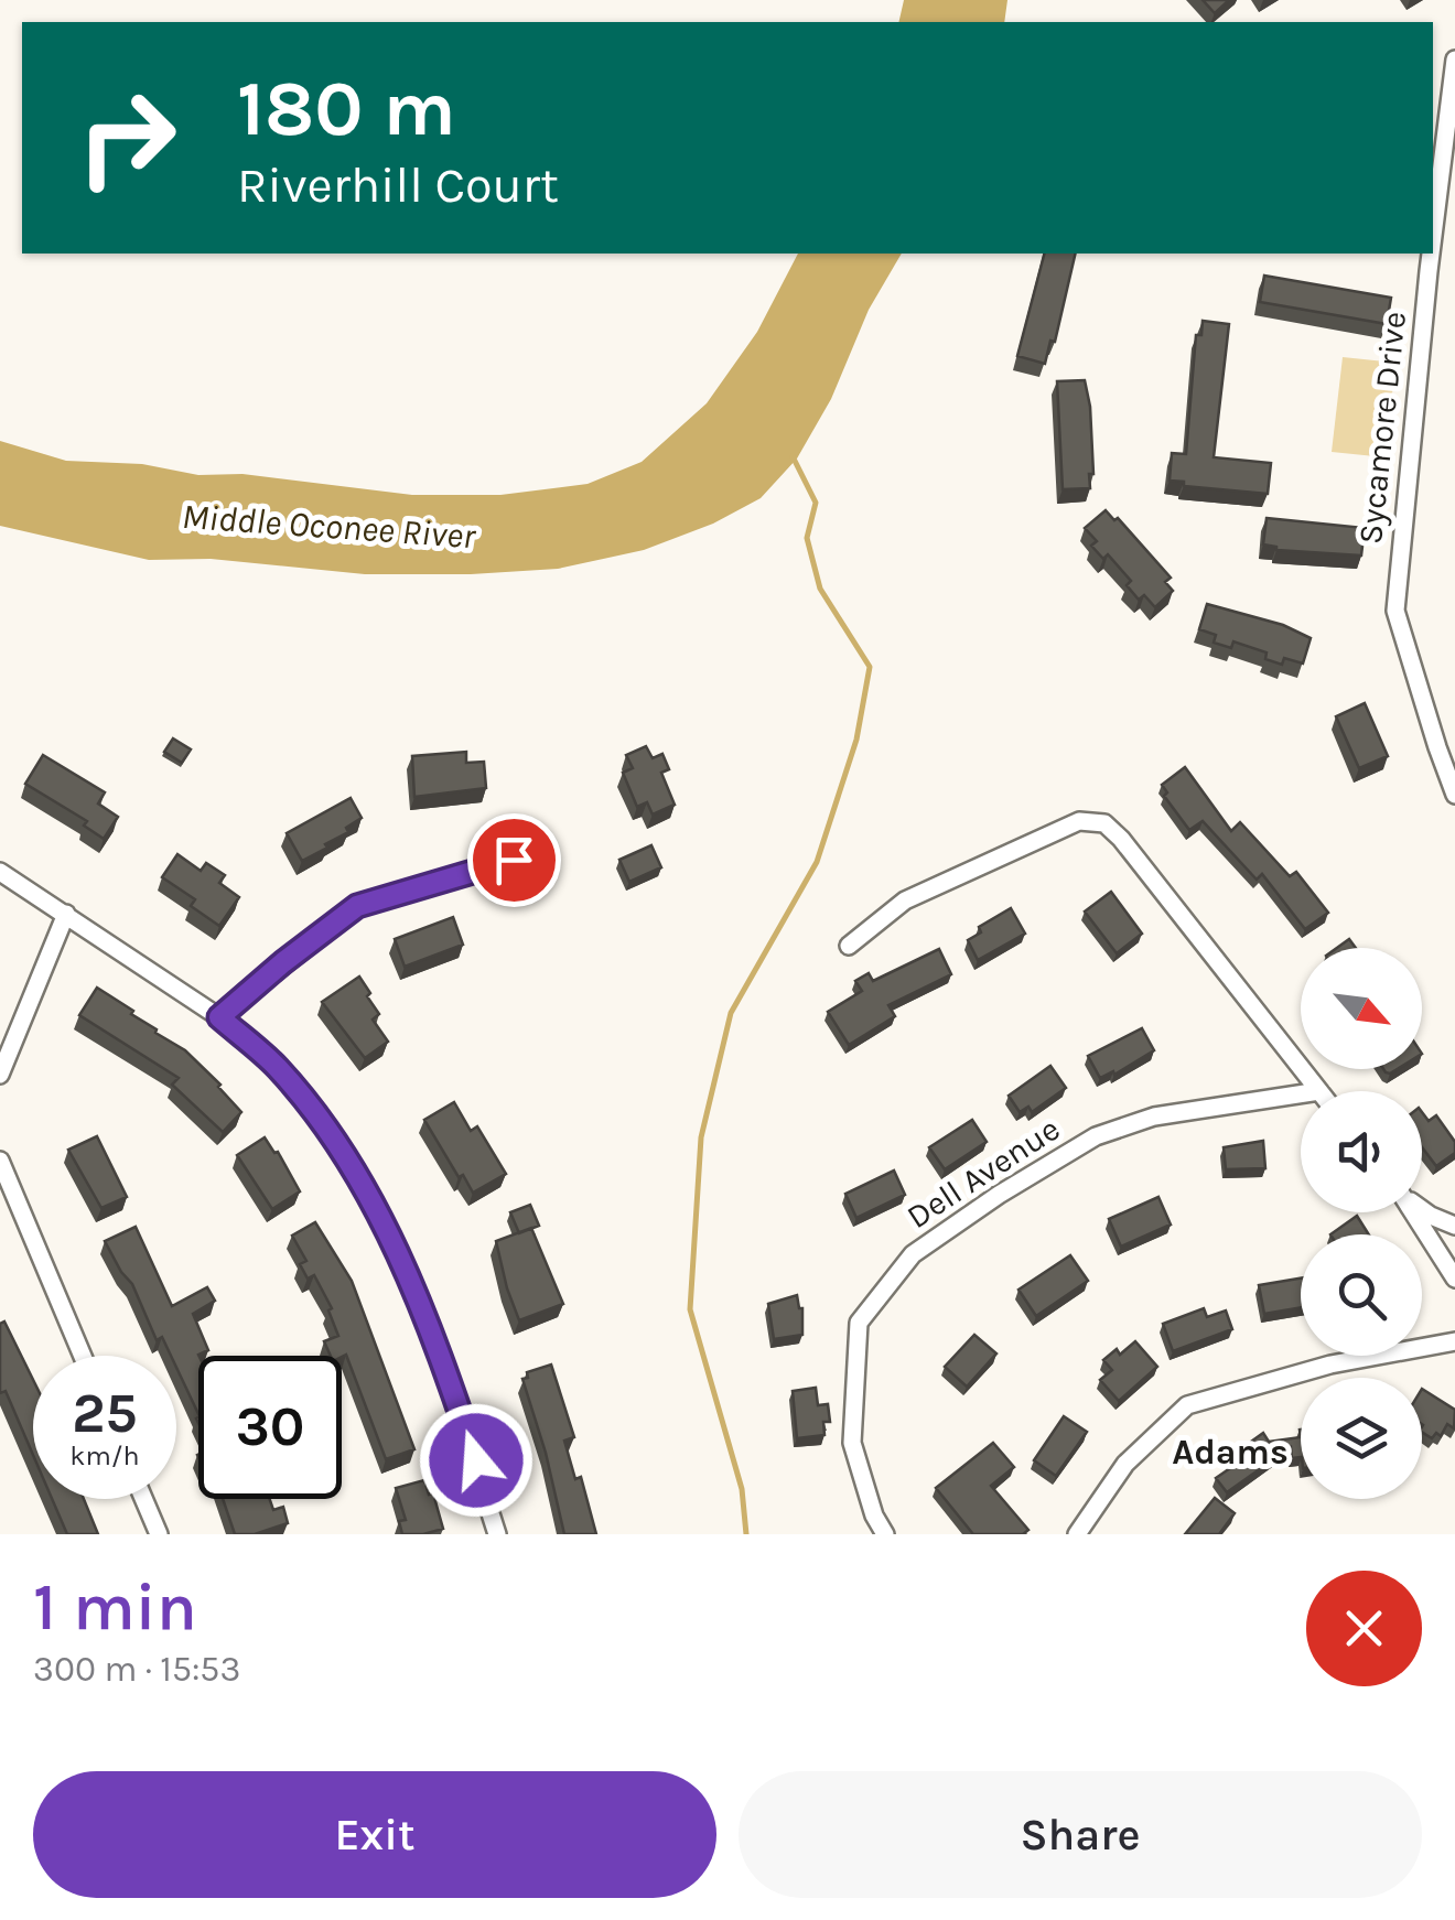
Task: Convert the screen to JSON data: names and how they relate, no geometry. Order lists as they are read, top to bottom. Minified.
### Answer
{"streets":{"street":["Sycamore Drive","Dell Avenue"]},"districts":["Adams"],"water":["Middle Oconee River"],"north":"bottom right","page":{"turn":["180 m","Riverhill Court"],"speed":"25 km/h","limit":"30","heading":["1 min","300 m · 15:53"],"buttons":["Exit","Share"]}}
